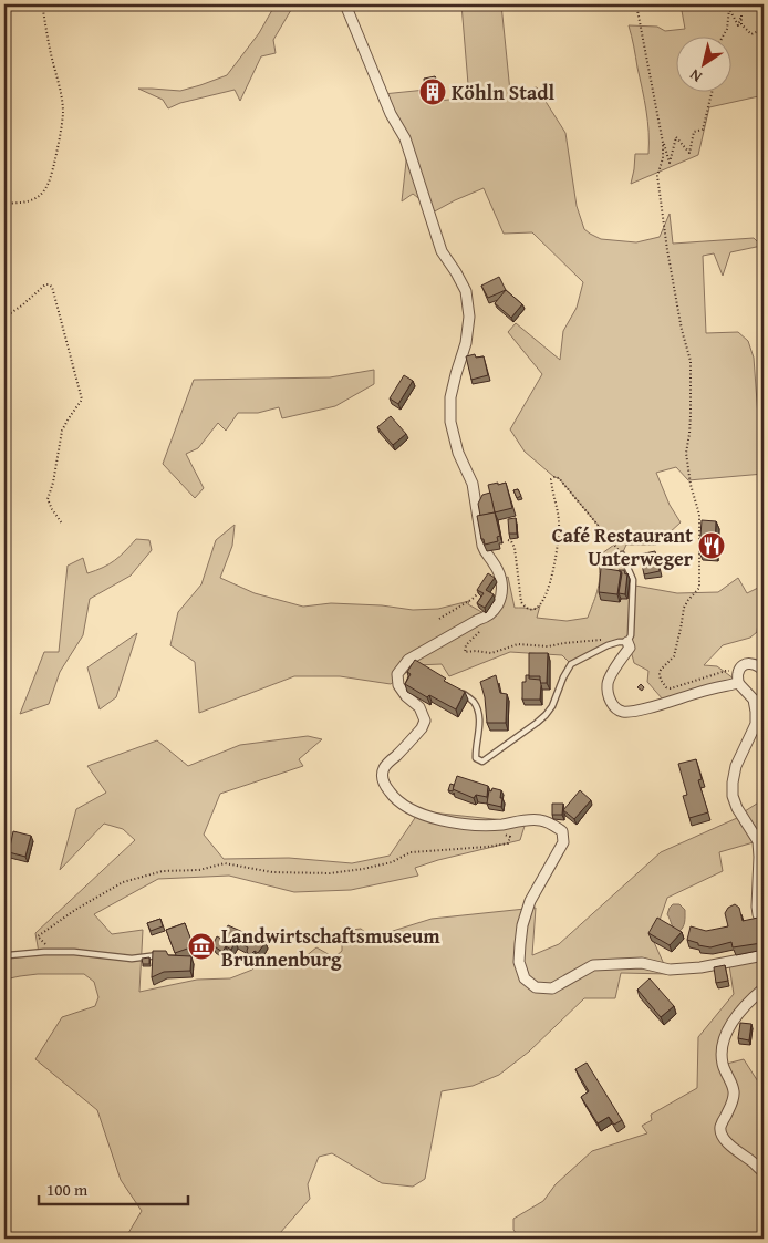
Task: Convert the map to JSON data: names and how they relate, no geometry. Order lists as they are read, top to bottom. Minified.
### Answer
{"places":{"building":["Köhln Stadl"],"restaurant":["Café Restaurant Unterweger"],"museum":["Landwirtschaftsmuseum Brunnenburg"]},"scale_bar":"100 m","north":"bottom left"}
